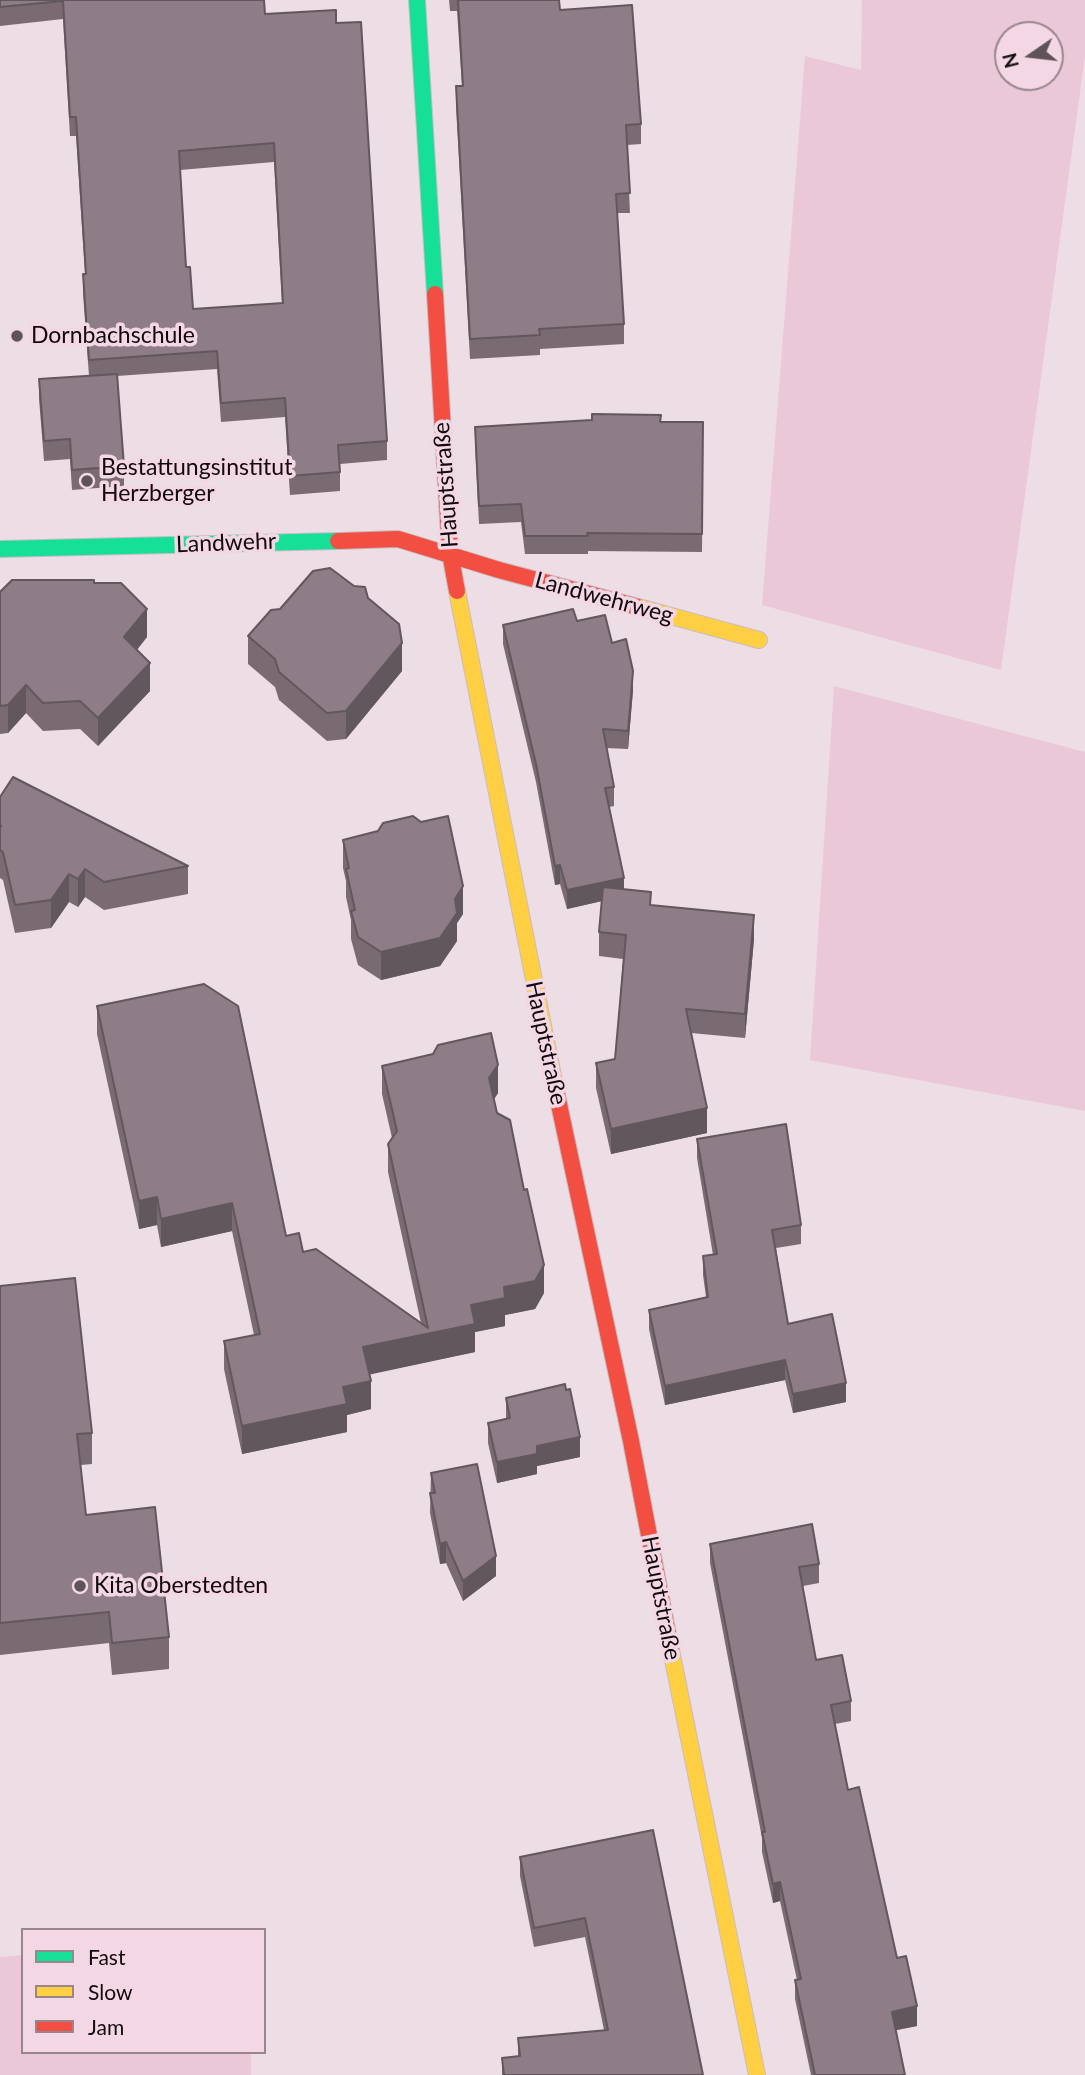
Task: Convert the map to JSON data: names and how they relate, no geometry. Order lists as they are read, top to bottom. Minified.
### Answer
{"streets":{"street":["Hauptstraße","Landwehr","Landwehrweg"]},"crossings":[["Hauptstraße","Landwehr"],["Hauptstraße","Landwehrweg"],["Landwehr","Landwehrweg"]],"places":["Dornbachschule","Bestattungsinstitut Herzberger","Kita Oberstedten"],"legend":["Fast","Slow","Jam"],"north":"left"}
